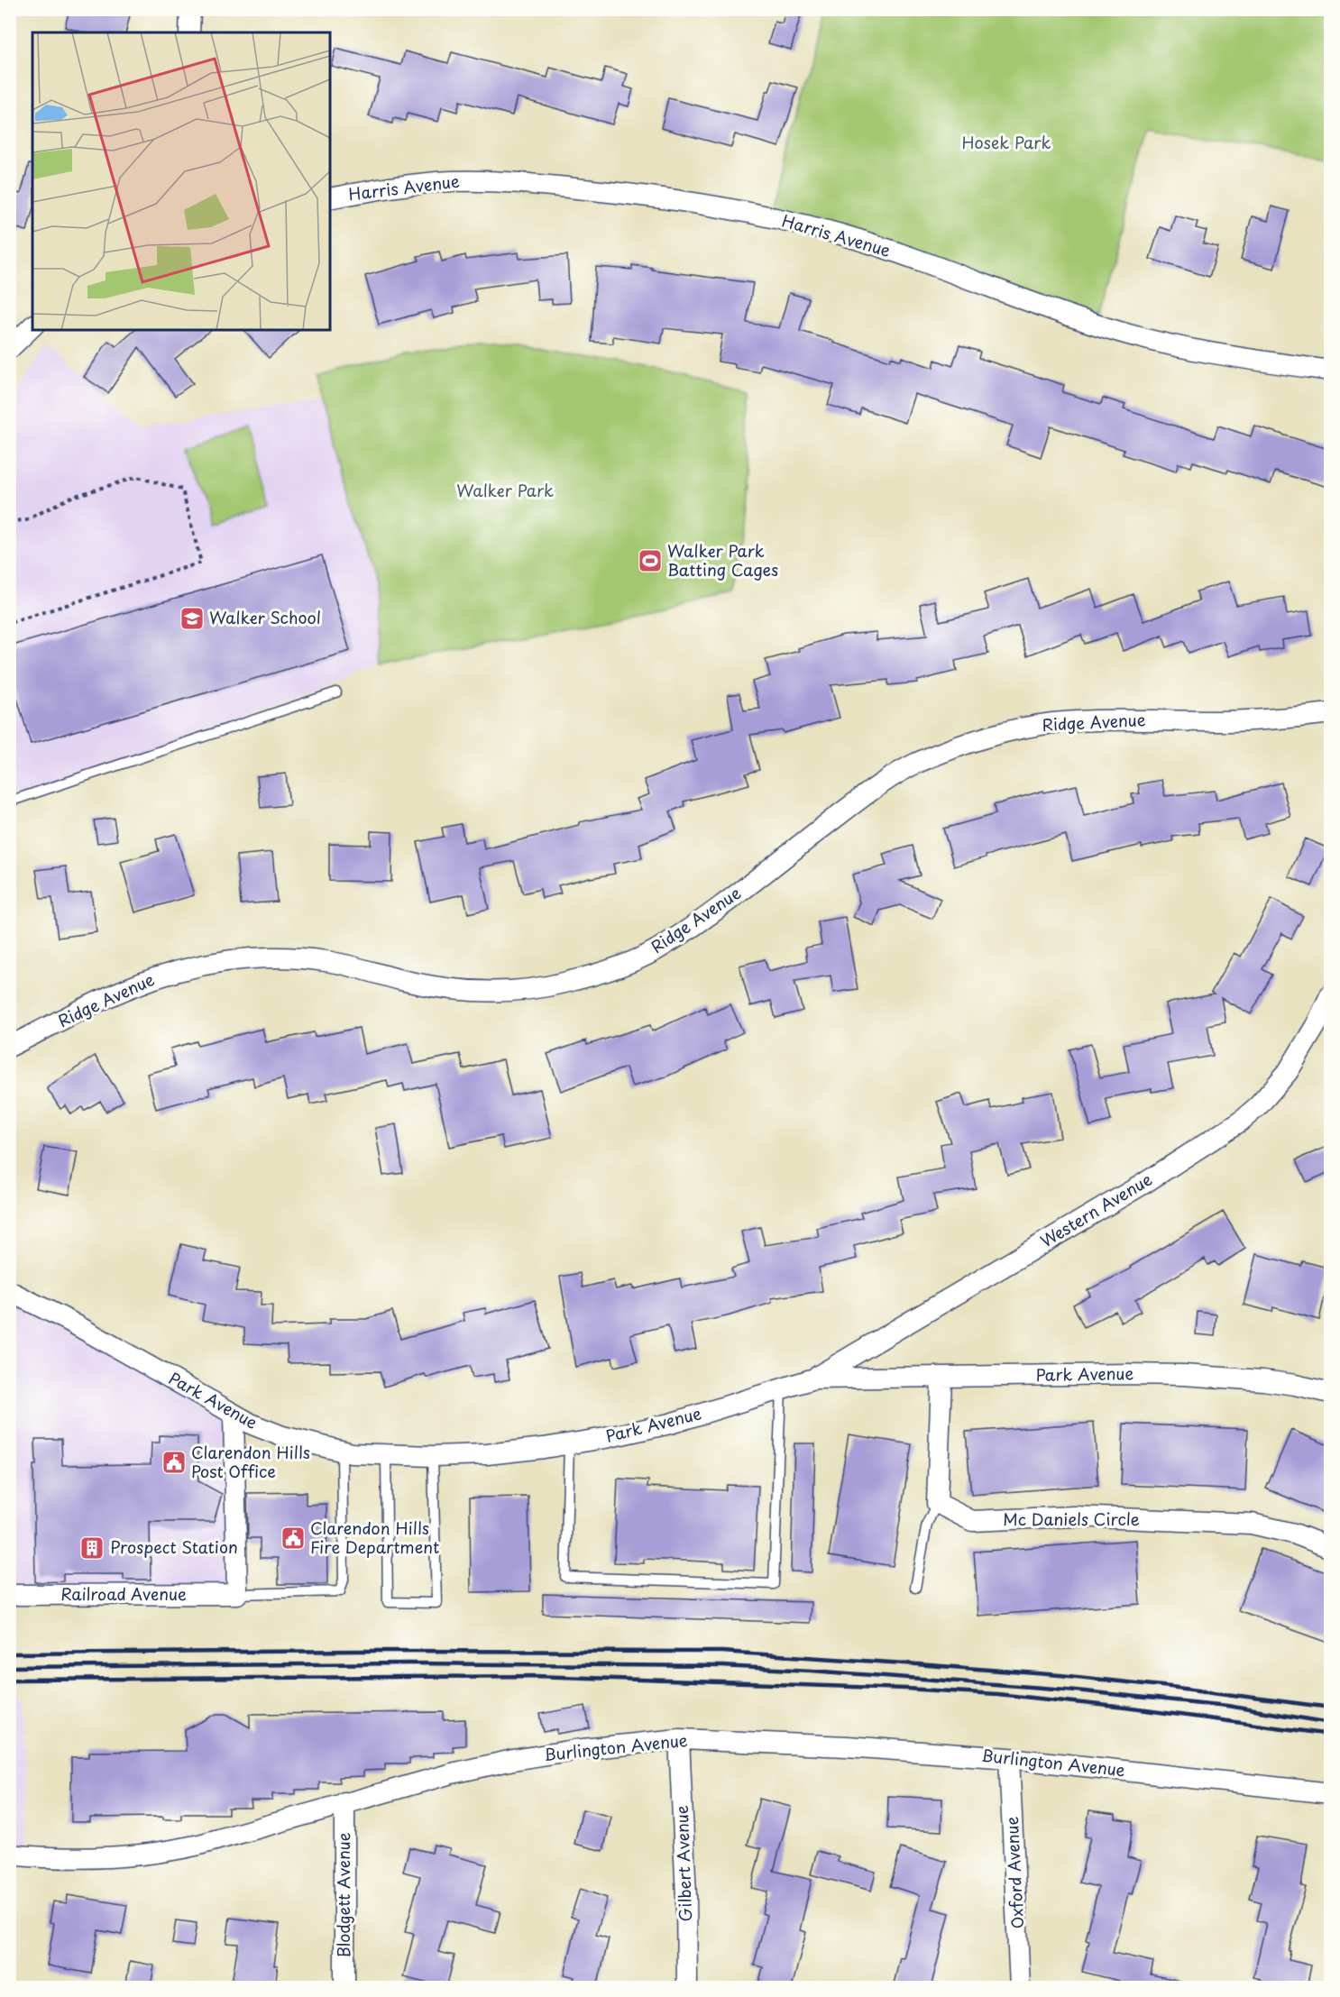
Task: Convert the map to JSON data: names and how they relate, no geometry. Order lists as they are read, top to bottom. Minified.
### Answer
{"streets":{"street":["Harris Avenue","Ridge Avenue","Western Avenue","Park Avenue","Mc Daniels Circle","Railroad Avenue","Burlington Avenue","Gilbert Avenue","Oxford Avenue","Blodgett Avenue"]},"crossings":[["Western Avenue","Park Avenue"],["Burlington Avenue","Gilbert Avenue"],["Burlington Avenue","Oxford Avenue"],["Burlington Avenue","Blodgett Avenue"]],"parks":["Hosek Park","Walker Park"],"places":{"sports":["Walker Park Batting Cages"],"school or university":["Walker School"],"public building":["Clarendon Hills Post Office","Clarendon Hills Fire Department"],"building":["Prospect Station"]}}
